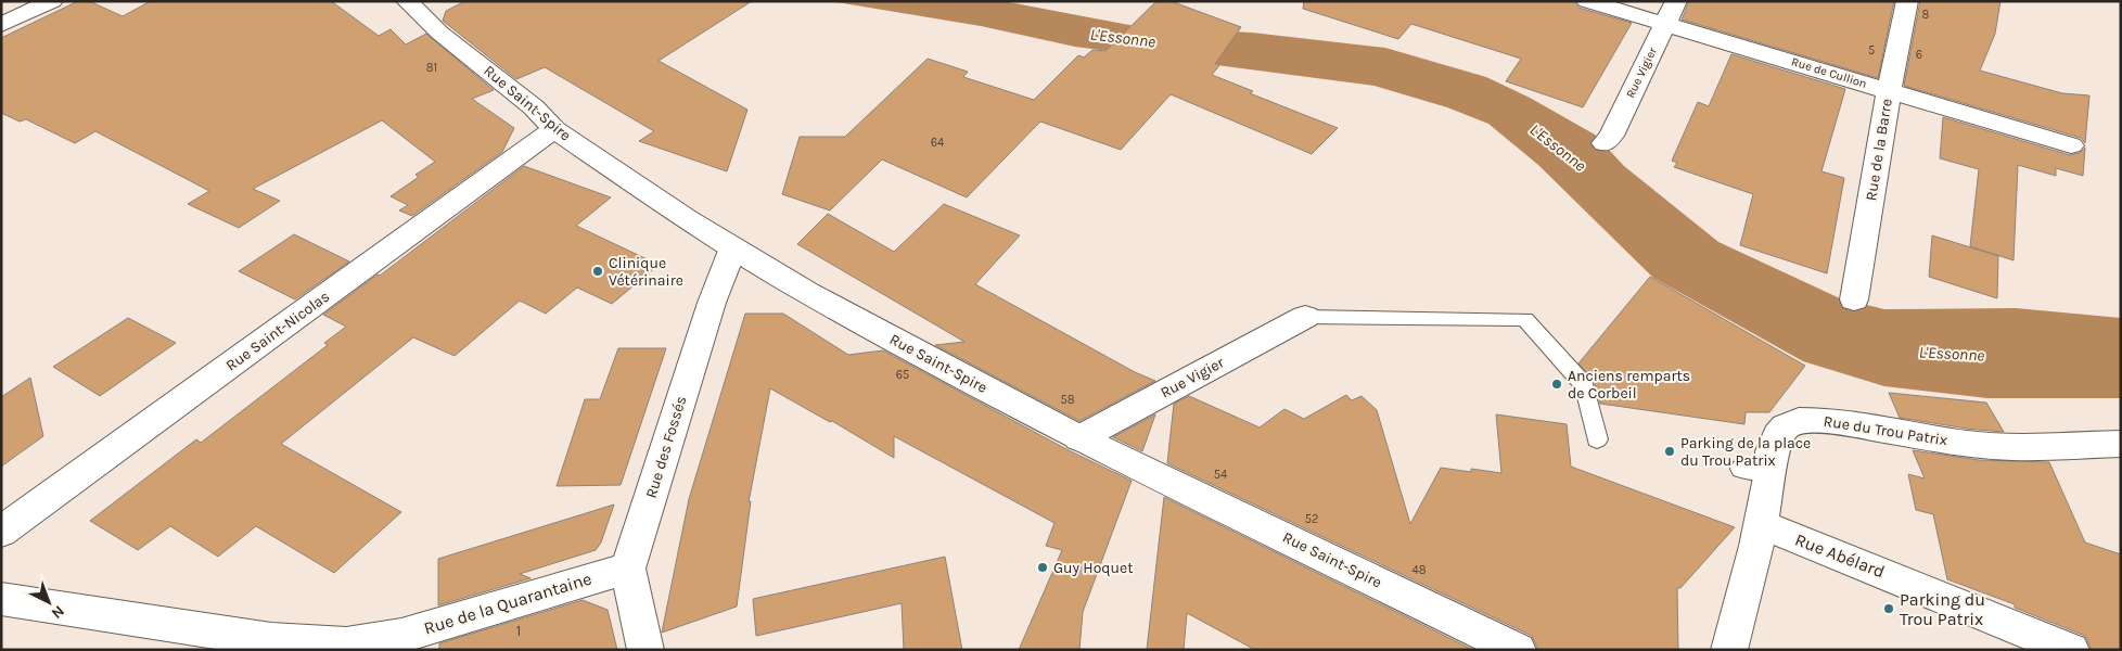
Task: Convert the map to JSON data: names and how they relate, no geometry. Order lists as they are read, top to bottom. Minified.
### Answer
{"streets":{"street":["Rue Vigier","Rue de Cullion","Rue Saint-Spire","Rue de la Barre","Rue Saint-Nicolas","Rue du Trou Patrix","Rue des Fossés","Rue Abélard","Rue de la Quarantaine"]},"crossings":[["Rue Vigier","Rue de Cullion"],["Rue Vigier","Rue Saint-Spire"],["Rue de Cullion","Rue de la Barre"],["Rue Saint-Spire","Rue Saint-Nicolas"],["Rue Saint-Spire","Rue des Fossés"],["Rue du Trou Patrix","Rue Abélard"],["Rue des Fossés","Rue de la Quarantaine"]],"water":["L'Essonne"],"places":["Clinique Vétérinaire","Anciens remparts de Corbeil","Parking de la place du Trou Patrix","Guy Hoquet","Parking du Trou Patrix"],"house_numbers":["8","5","6","81","64","65","58","54","52","48","1"],"north":"bottom right"}
